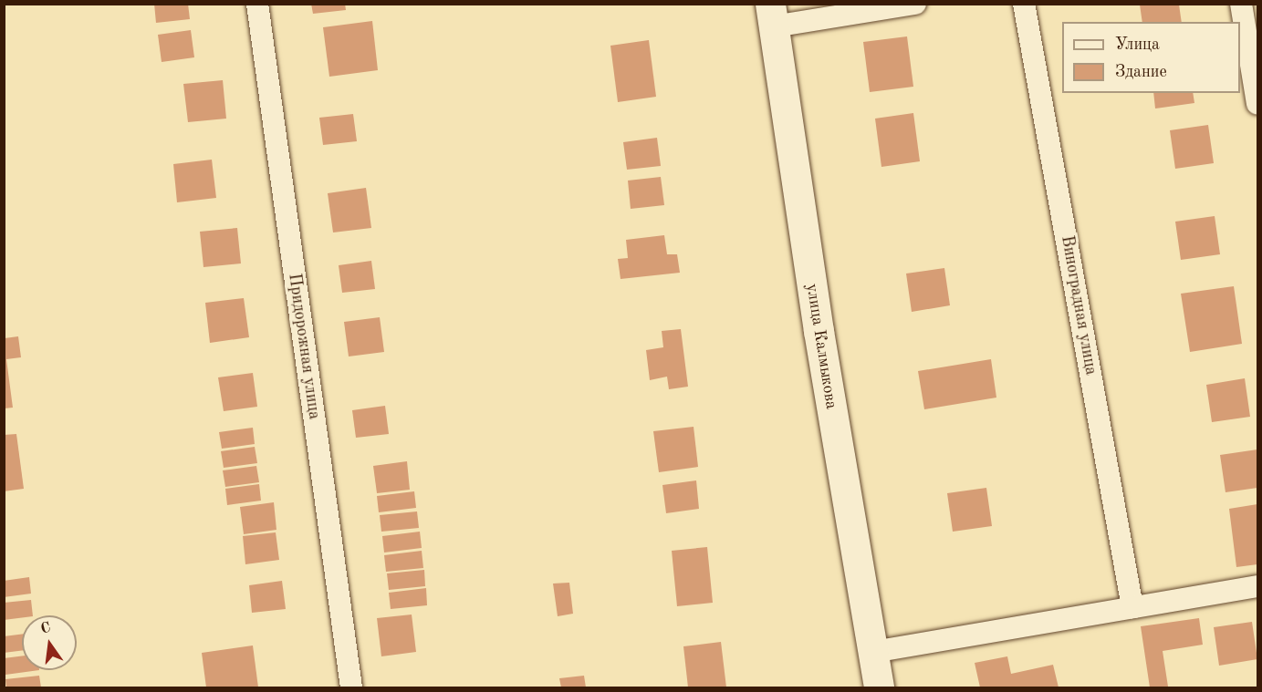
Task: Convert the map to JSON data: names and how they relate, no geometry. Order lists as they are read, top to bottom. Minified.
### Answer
{"streets":{"main road":["улица Калмыкова"],"street":["Виноградная улица","Придорожная улица"]},"legend":["Улица","Здание"],"north":"top"}
